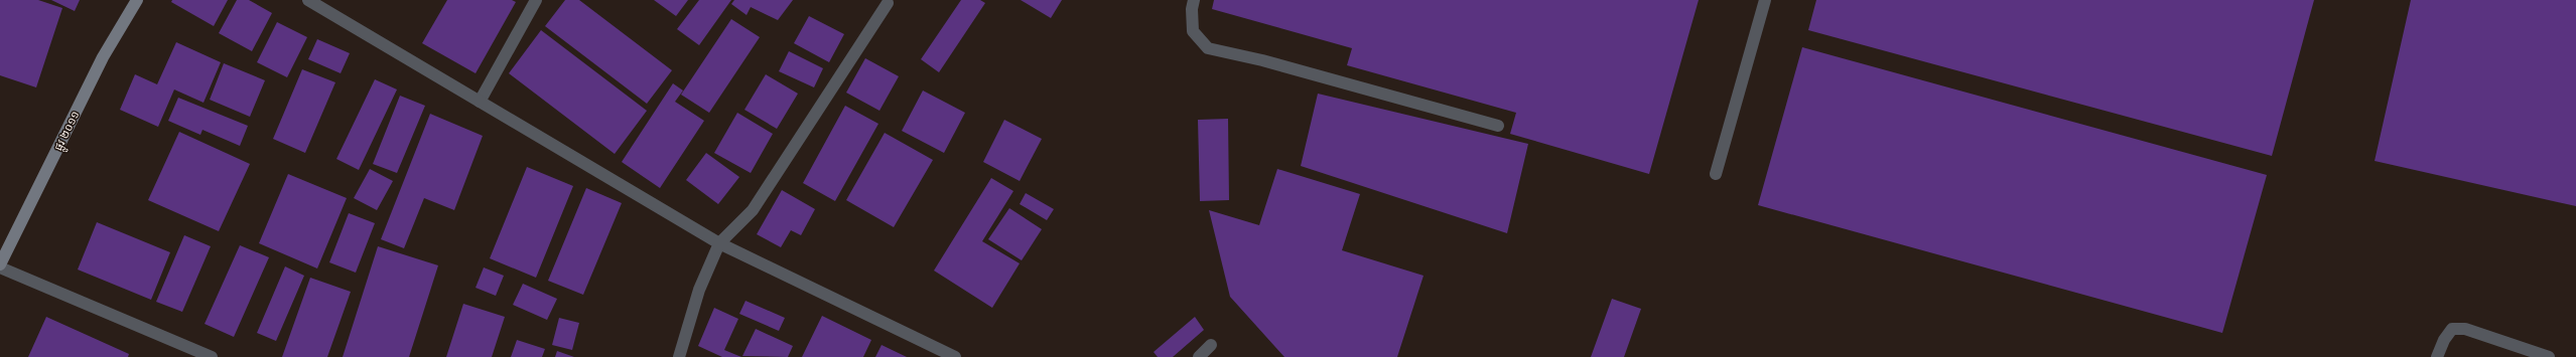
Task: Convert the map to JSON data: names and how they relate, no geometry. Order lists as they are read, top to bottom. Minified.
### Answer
{"streets":{"main road":["ផ្លូវ ២០១១"]}}
